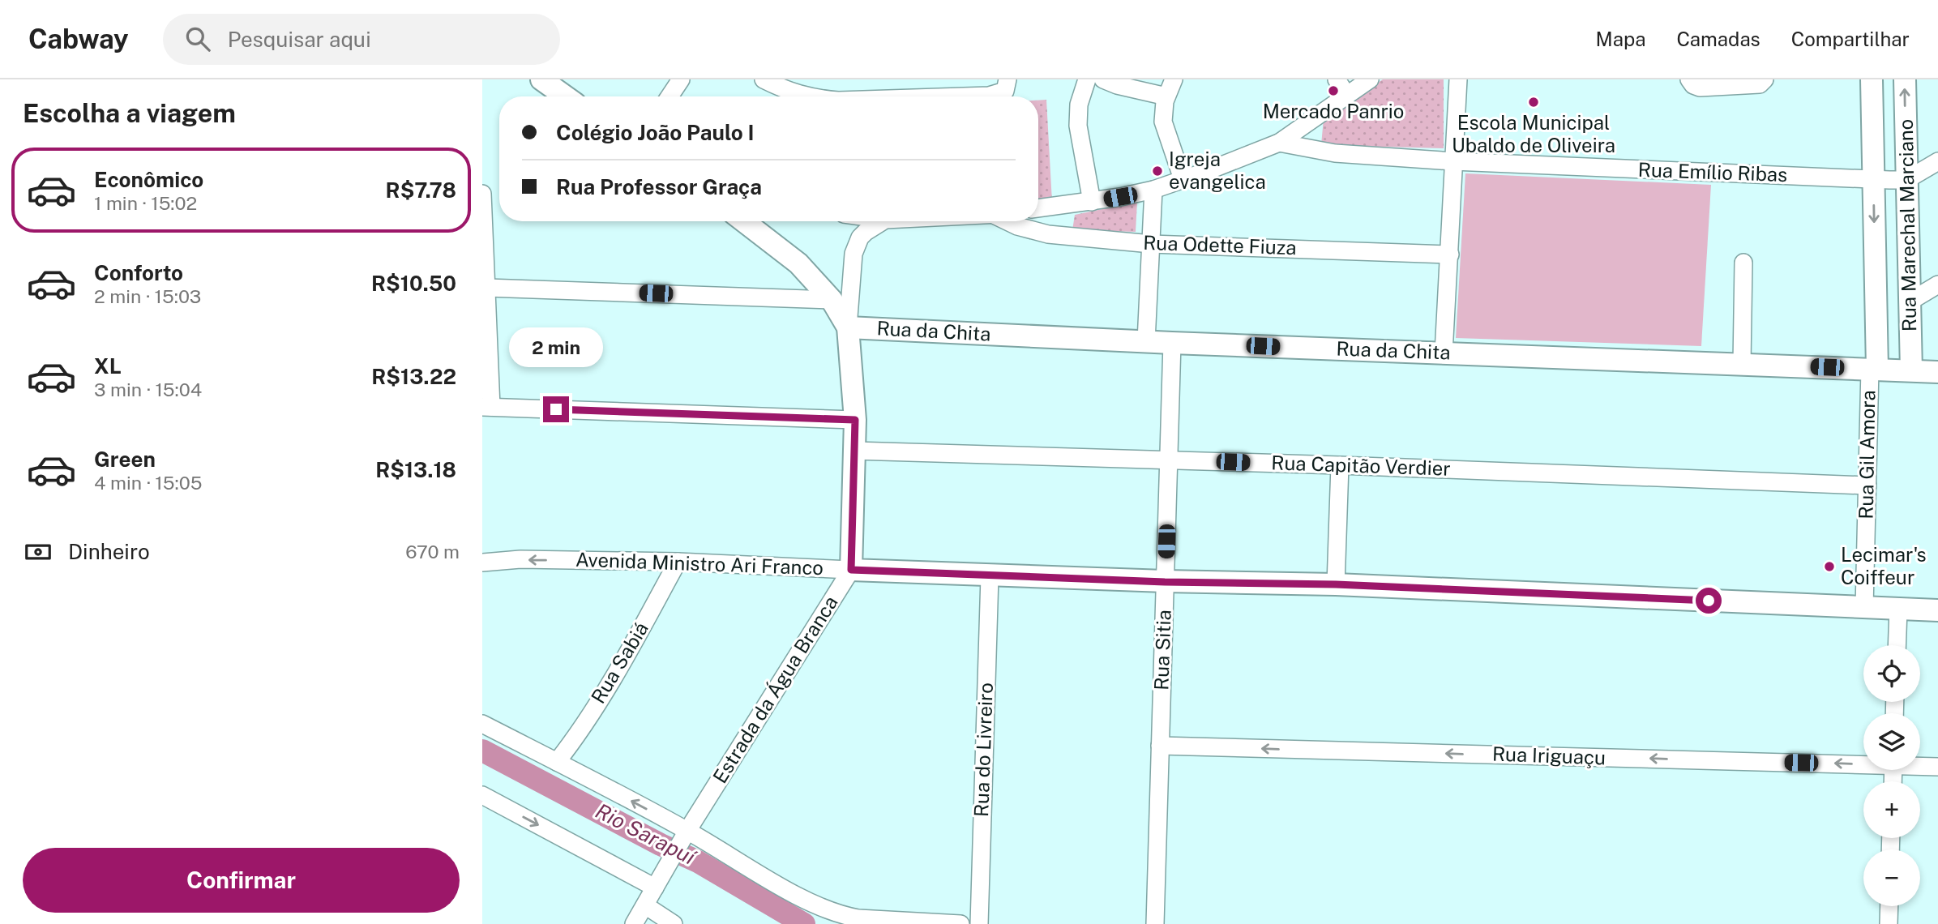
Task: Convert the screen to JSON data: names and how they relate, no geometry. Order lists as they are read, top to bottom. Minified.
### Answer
{"streets":{"main road":["Rua Marechal Marciano","Rua da Chita","Avenida Ministro Ari Franco"],"street":["Rua Emílio Ribas","Rua Odette Fiuza","Rua Gil Amora","Rua Capitão Verdier","Rua Sitia","Rua Sabiá","Estrada da Água Branca","Rua do Livreiro","Rua Iriguaçu"]},"crossings":[["Rua Emílio Ribas","Rua Marechal Marciano"],["Rua Marechal Marciano","Rua da Chita"],["Rua Marechal Marciano","Rua Gil Amora"],["Rua da Chita","Rua Gil Amora"],["Rua da Chita","Rua Sitia"],["Rua Gil Amora","Rua Capitão Verdier"],["Rua Gil Amora","Avenida Ministro Ari Franco"],["Rua Capitão Verdier","Rua Sitia"],["Avenida Ministro Ari Franco","Rua Sitia"],["Avenida Ministro Ari Franco","Rua Sabiá"],["Avenida Ministro Ari Franco","Estrada da Água Branca"],["Avenida Ministro Ari Franco","Rua do Livreiro"],["Rua Sitia","Rua Iriguaçu"]],"one_way":["Rua Iriguaçu"],"water":["Rio Sarapuí"],"places":["Mercado Panrio","Escola Municipal Ubaldo de Oliveira","Igreja evangelica","Lecimar's Coiffeur"],"page":{"header":"Cabway","search":"Pesquisar aqui","nav":["Mapa","Camadas","Compartilhar"],"heading":"Escolha a viagem","banner":["Colégio João Paulo I","Rua Professor Graça"],"list":[{"name":"Econômico","note":"1 min · 15:02","value":"R$7.78"},{"name":"Conforto","note":"2 min · 15:03","value":"R$10.50"},{"name":"XL","note":"3 min · 15:04","value":"R$13.22"},{"name":"Green","note":"4 min · 15:05","value":"R$13.18"}],"bubble":"2 min","pay":["Dinheiro","670 m"],"map_buttons":["+","−"],"buttons":"Confirmar"}}
